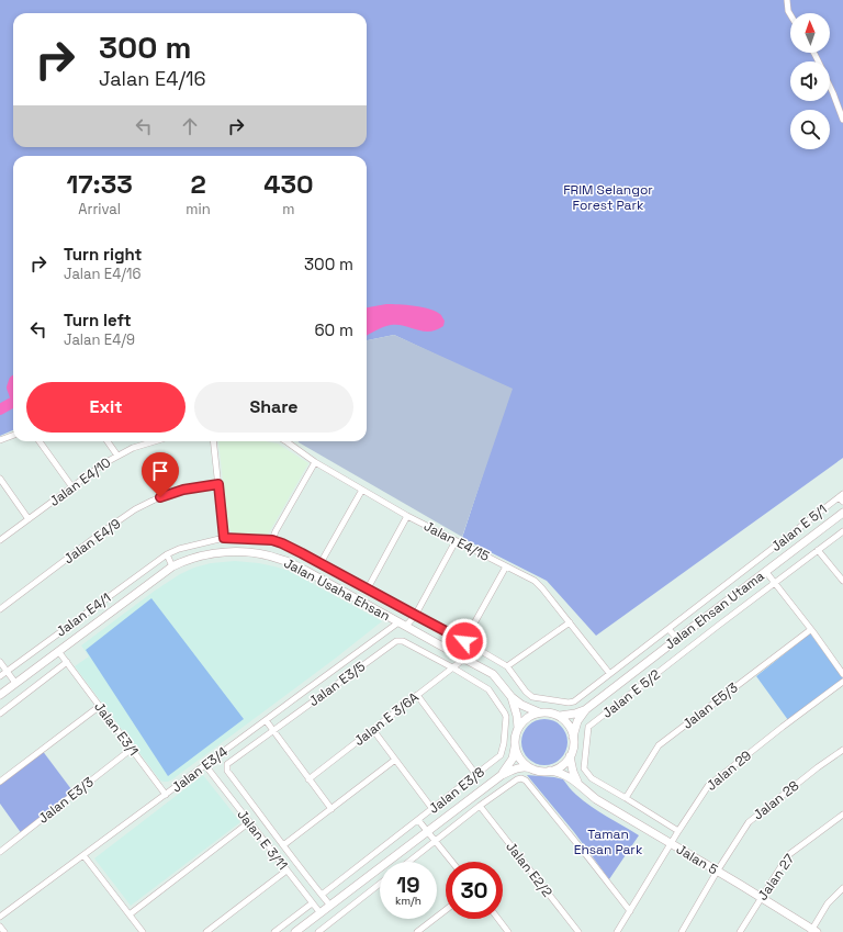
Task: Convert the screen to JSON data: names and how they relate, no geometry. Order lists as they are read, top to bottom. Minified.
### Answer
{"streets":{"street":["Jalan E4/10","Jalan E 5/1","Jalan E4/9","Jalan E4/15","Jalan Usaha Ehsan","Jalan Ehsan Utama","Jalan E4/1","Jalan E3/5","Jalan E 5/2","Jalan E5/3","Jalan E 3/6A","Jalan E3/1","Jalan E3/4","Jalan 29","Jalan E3/8","Jalan E3/3","Jalan 28","Jalan E 3/11","Jalan 5","Jalan E2/2","Jalan 27"]},"crossings":[["Jalan E 5/1","Jalan E4/15"],["Jalan E 5/1","Jalan E4/1"],["Jalan Usaha Ehsan","Jalan Ehsan Utama"],["Jalan Usaha Ehsan","Jalan E 3/6A"],["Jalan Usaha Ehsan","Jalan E3/1"],["Jalan Usaha Ehsan","Jalan E3/4"],["Jalan Usaha Ehsan","Jalan 5"],["Jalan Ehsan Utama","Jalan 5"],["Jalan E3/5","Jalan E 3/6A"],["Jalan E3/5","Jalan E3/8"],["Jalan E 5/2","Jalan E5/3"],["Jalan E 3/6A","Jalan E3/8"],["Jalan E3/1","Jalan E3/4"],["Jalan E3/1","Jalan E3/3"],["Jalan E3/4","Jalan E 3/11"],["Jalan 29","Jalan 5"],["Jalan 28","Jalan 5"],["Jalan 5","Jalan 27"]],"parks":["FRIM Selangor Forest Park","Taman Ehsan Park"],"north":"top","page":{"turn":["300 m","Jalan E4/16"],"eta":["17:33","Arrival","2","min","430","m"],"list":[{"name":"Turn right","note":"Jalan E4/16","value":"300 m"},{"name":"Turn left","note":"Jalan E4/9","value":"60 m"}],"buttons":["Exit","Share"],"speed":"19 km/h","limit":"30"}}
